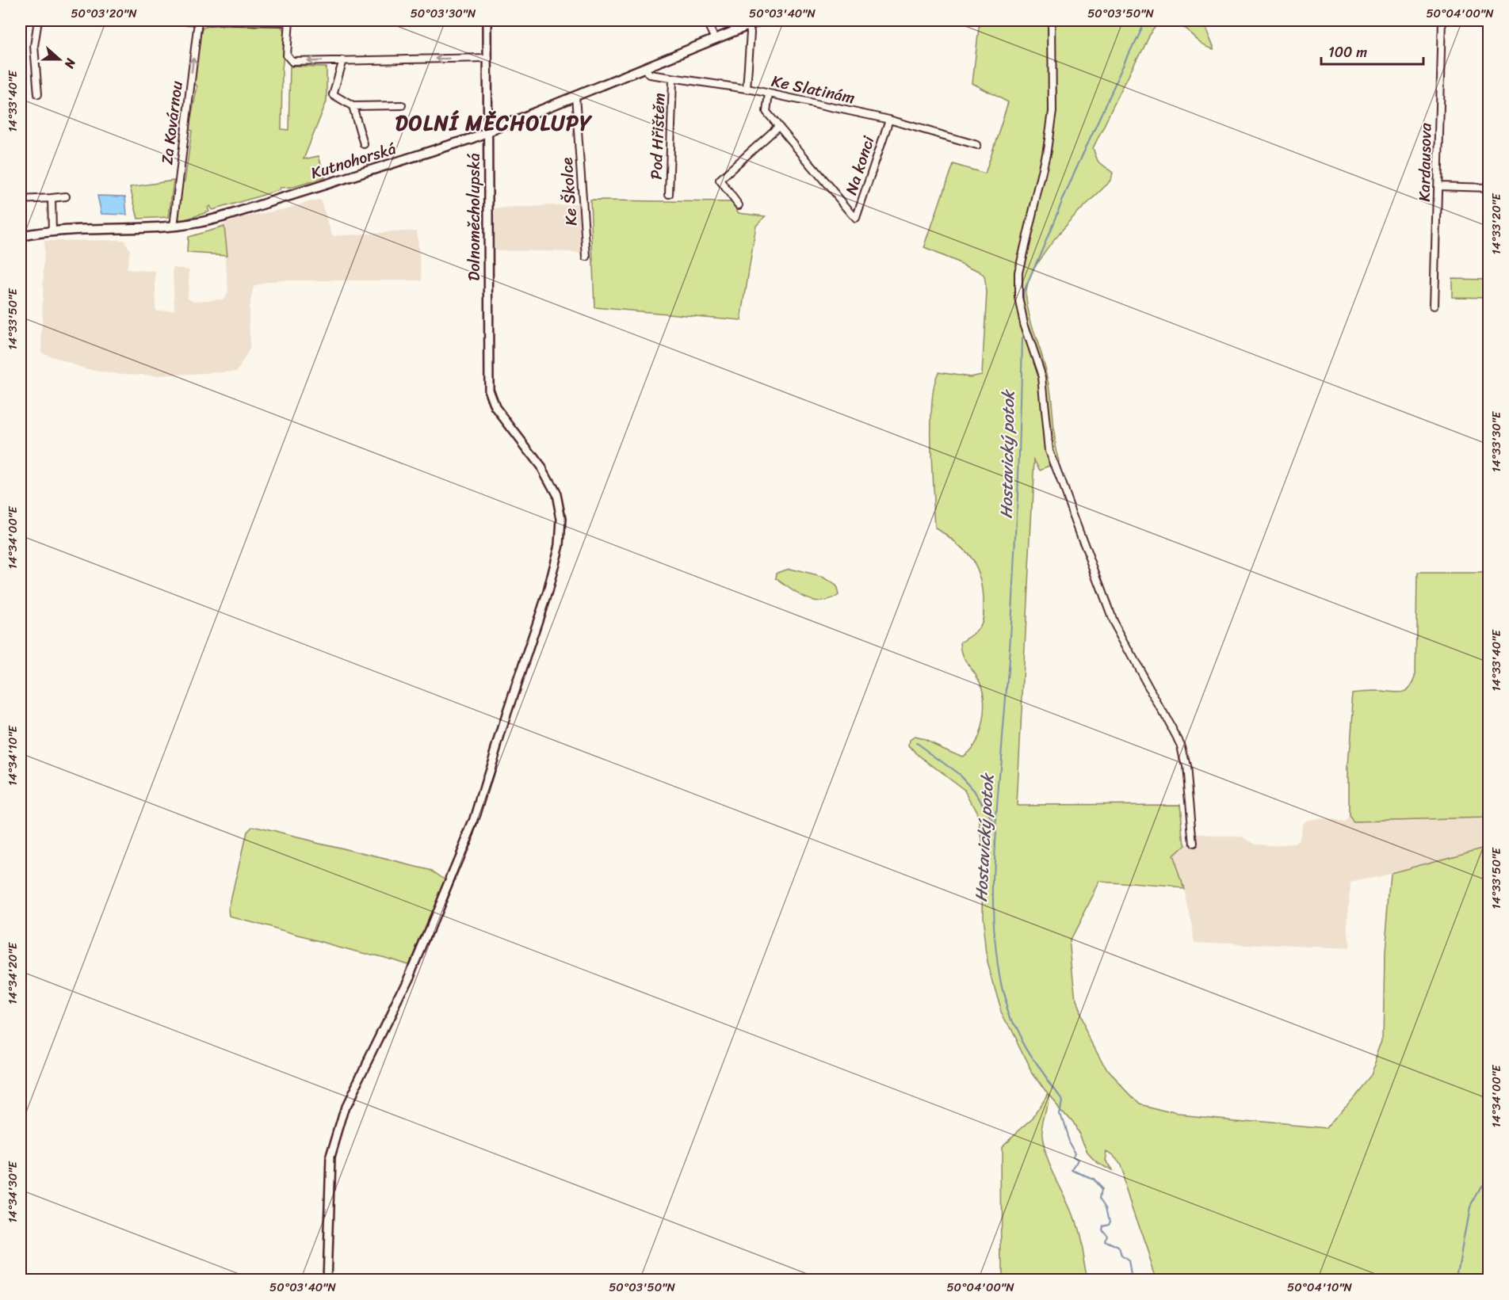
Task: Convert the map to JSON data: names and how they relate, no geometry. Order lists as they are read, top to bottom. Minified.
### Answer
{"streets":{"main road":["Kutnohorská"],"street":["Ke Slatinám","Za Kovárnou","Pod Hřištěm","Kardausova","Na konci","Ke Školce","Dolnoměcholupská"]},"crossings":[["Ke Slatinám","Pod Hřištěm"],["Ke Slatinám","Kutnohorská"],["Ke Slatinám","Na konci"],["Za Kovárnou","Kutnohorská"],["Kutnohorská","Ke Školce"],["Kutnohorská","Dolnoměcholupská"]],"one_way":["Za Kovárnou"],"districts":["DOLNÍ MĚCHOLUPY"],"water":["Hostavický potok"],"scale_bar":"100 m","north":"right","coordinates":["50°03'20\"N","50°03'30\"N","50°03'40\"N","50°03'50\"N","50°04'00\"N","14°33'40\"E","14°33'20\"E","14°33'50\"E","14°33'30\"E","14°34'00\"E","14°34'10\"E","14°34'20\"E","14°34'30\"E","50°04'10\"N"]}
